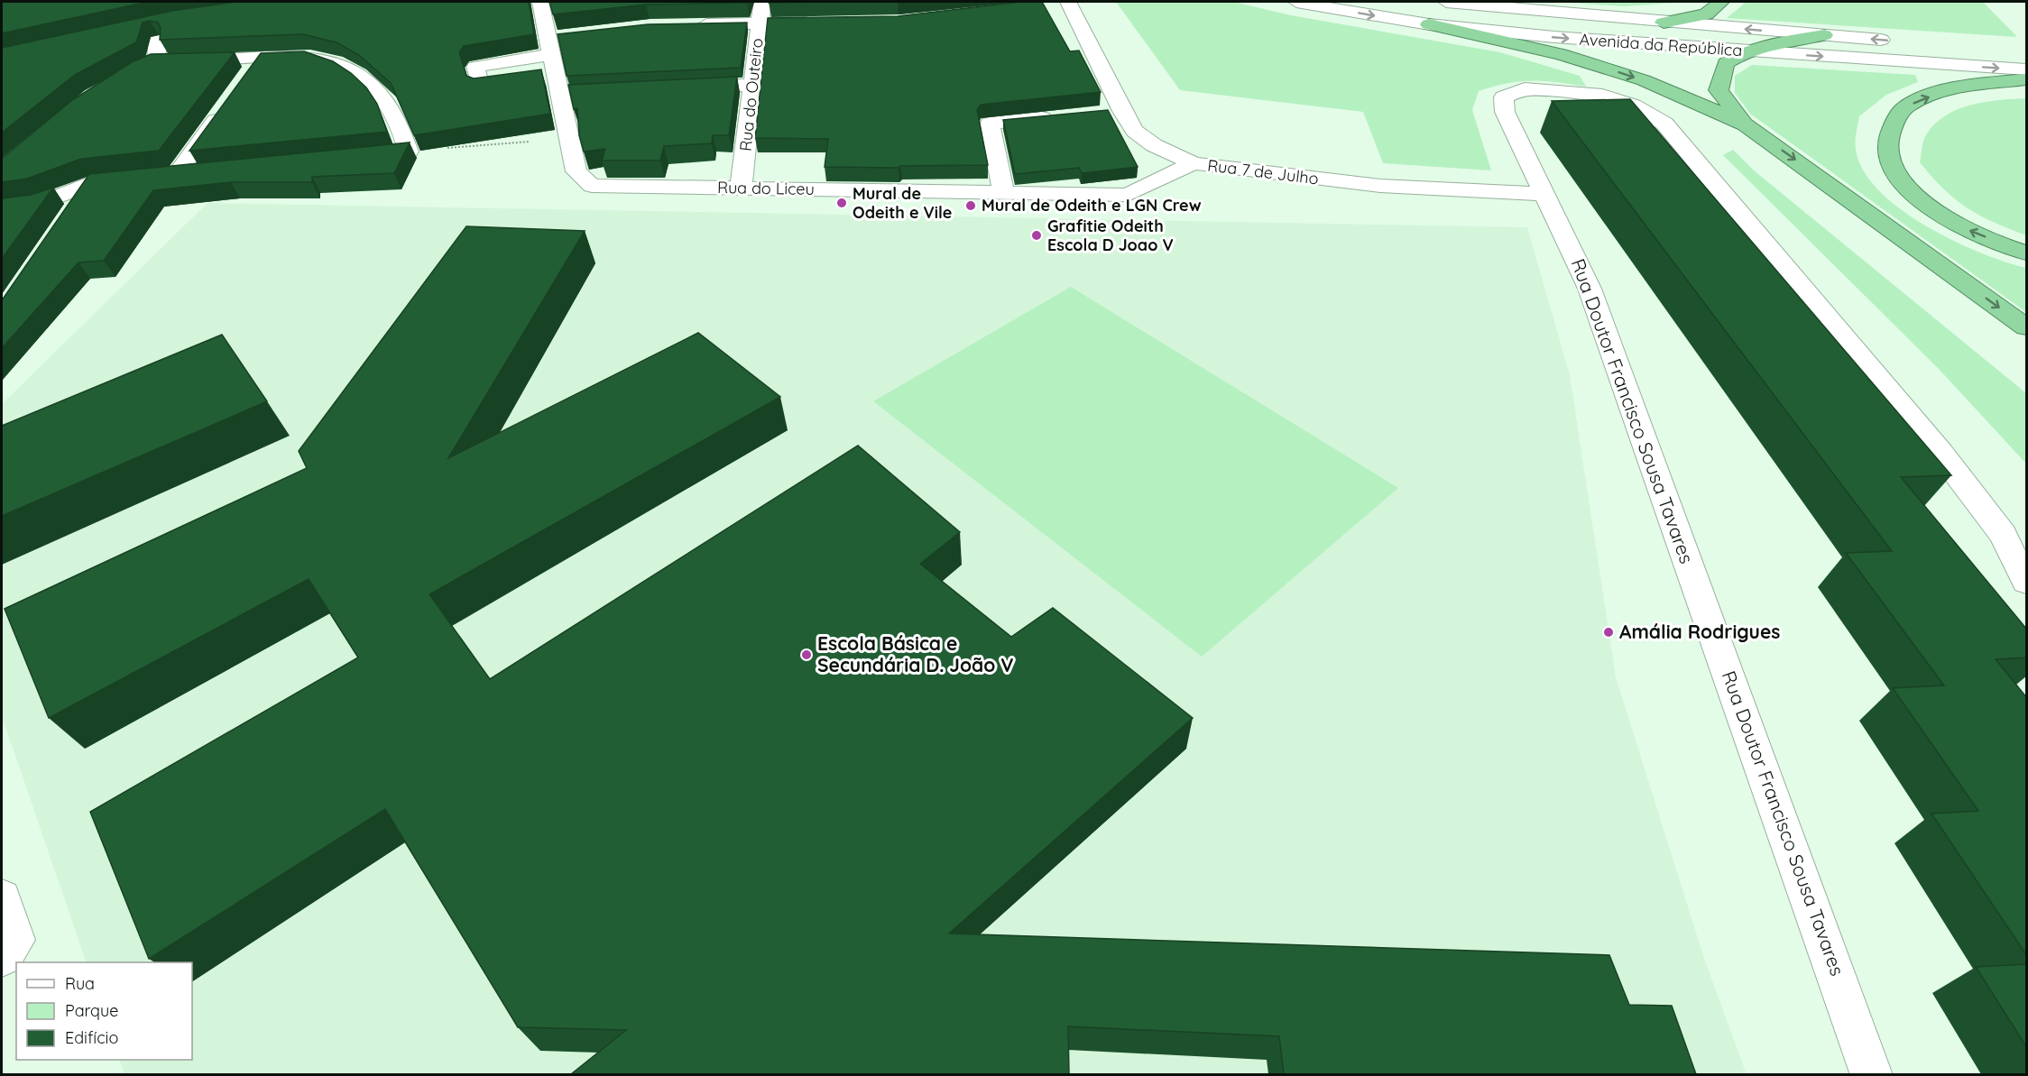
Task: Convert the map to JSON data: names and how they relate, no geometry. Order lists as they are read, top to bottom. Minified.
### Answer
{"streets":{"street":["Avenida da República","Rua do Outeiro","Rua 7 de Julho","Rua do Liceu","Rua Doutor Francisco Sousa Tavares"]},"crossings":[["Rua do Outeiro","Rua do Liceu"],["Rua 7 de Julho","Rua do Liceu"],["Rua 7 de Julho","Rua Doutor Francisco Sousa Tavares"]],"places":["Mural de Odeith e Vile","Mural de Odeith e LGN Crew","Grafitie Odeith Escola D Joao V","Amália Rodrigues","Escola Básica e Secundária D. João V"],"legend":["Rua","Parque","Edifício"]}
